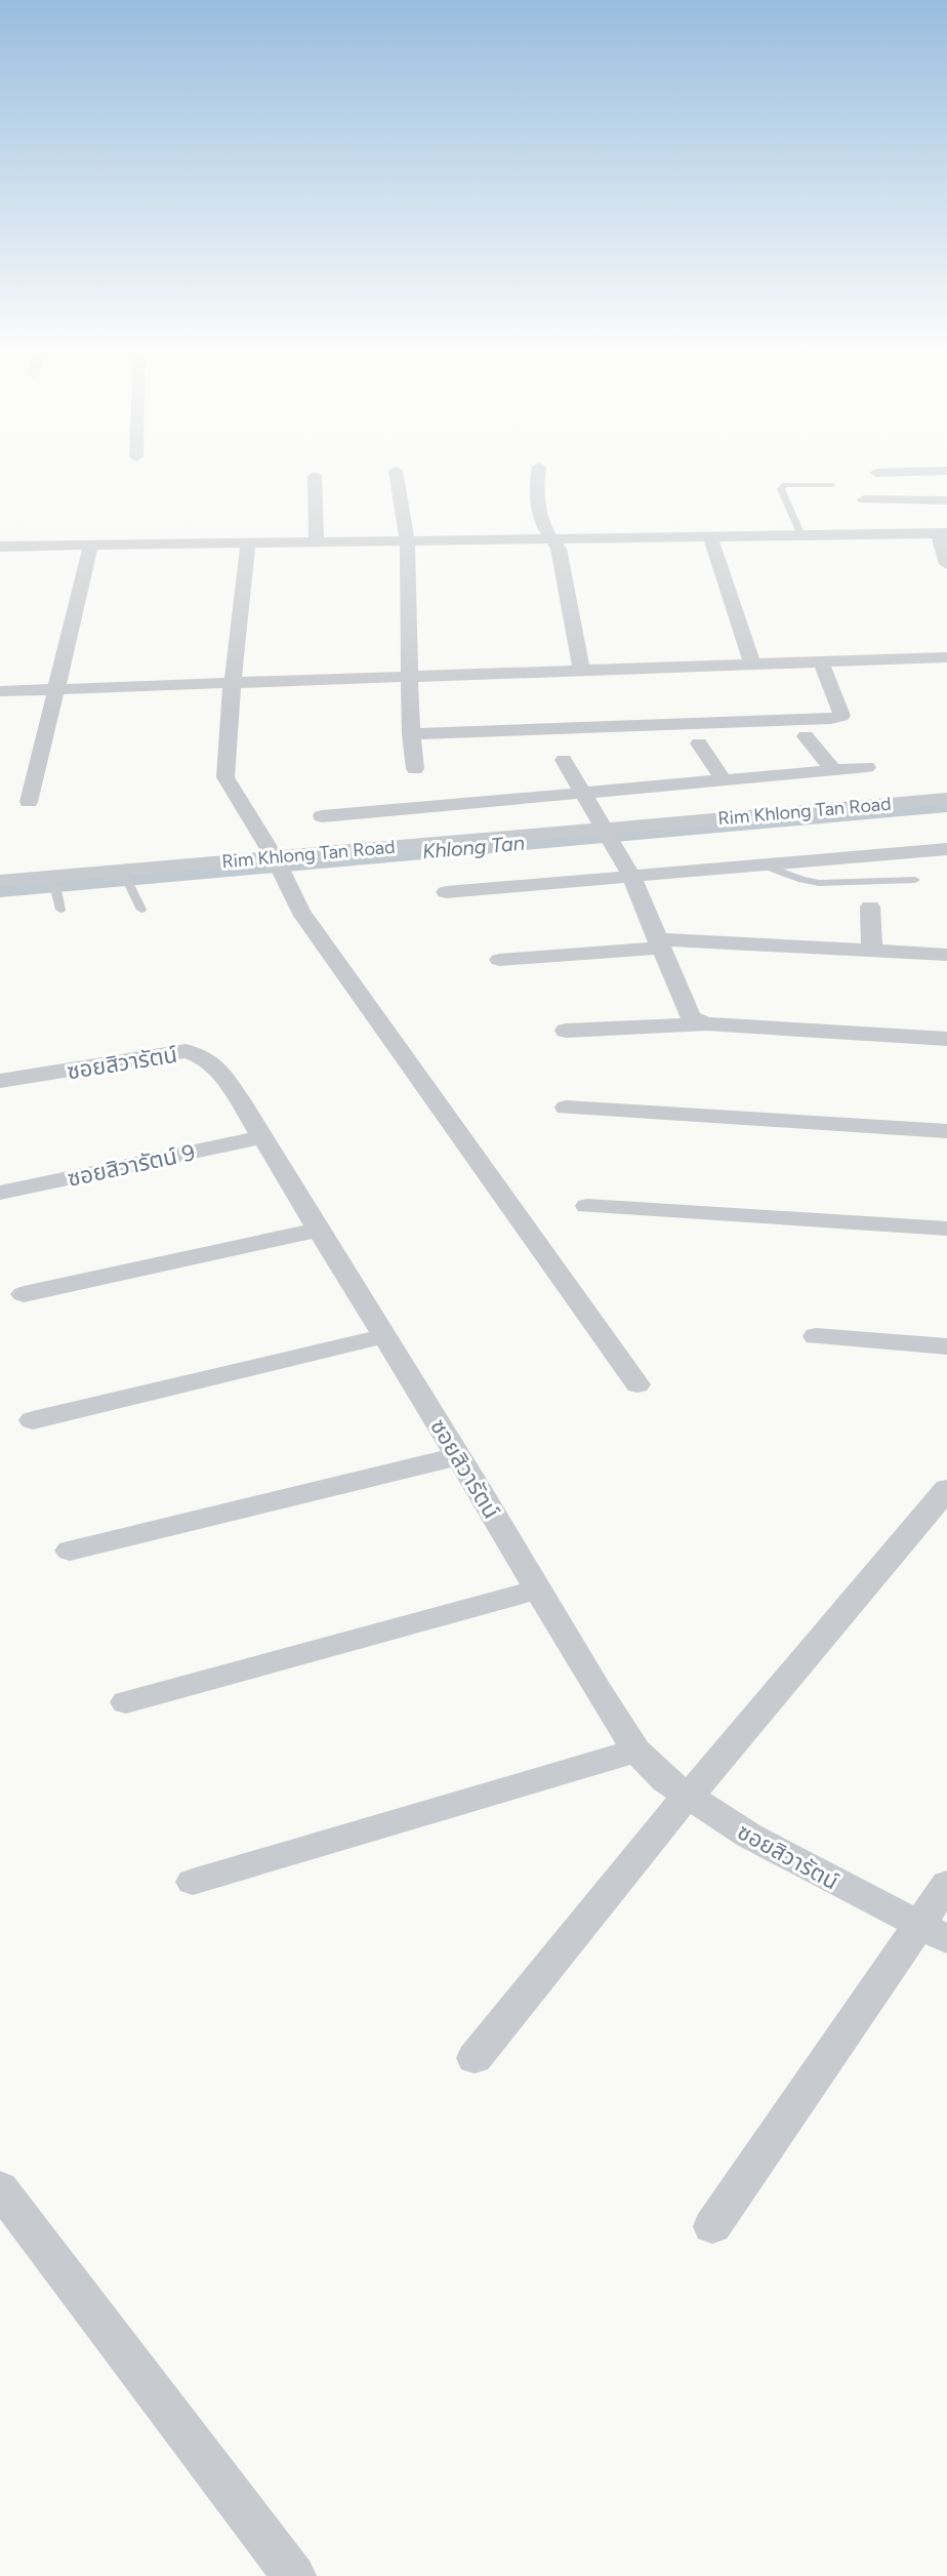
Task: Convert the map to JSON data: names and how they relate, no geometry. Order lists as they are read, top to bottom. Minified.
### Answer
{"streets":{"street":["Rim Khlong Tan Road","ซอยสิวารัตน์","ซอยสิวารัตน์ 9"]},"crossings":[["ซอยสิวารัตน์","ซอยสิวารัตน์ 9"]],"water":["Khlong Tan"]}
